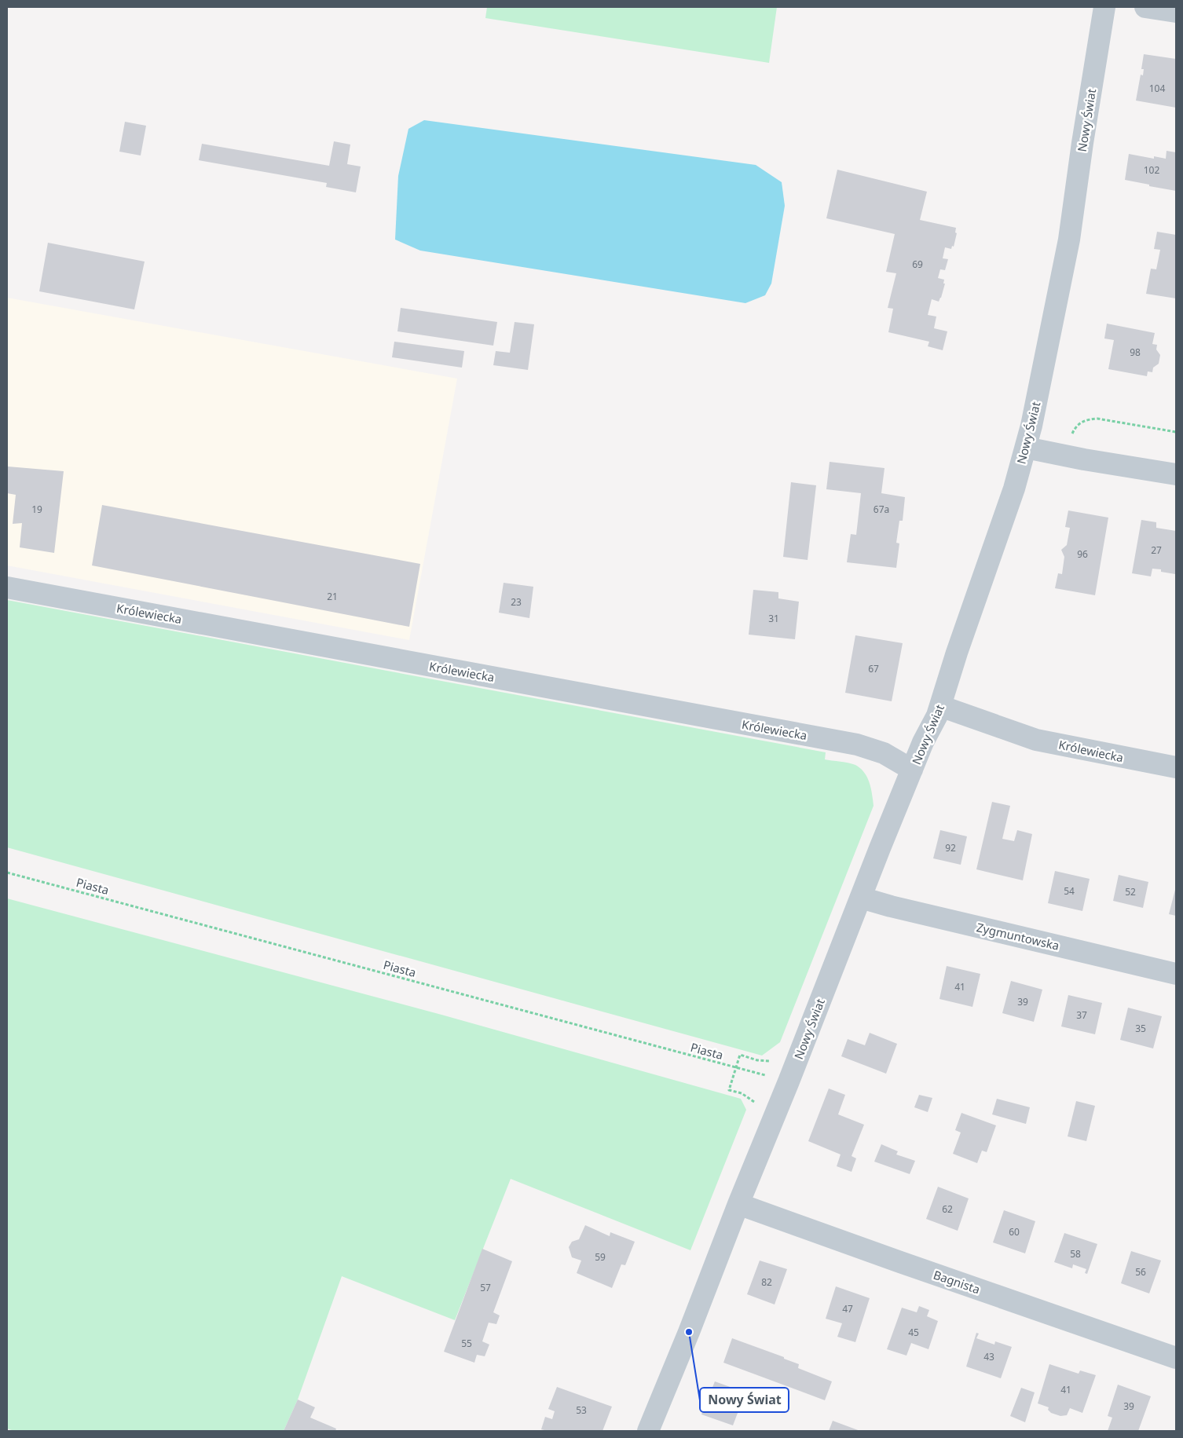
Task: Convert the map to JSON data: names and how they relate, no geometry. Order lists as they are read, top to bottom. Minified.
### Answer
{"streets":{"street":["Nowy Świat","Królewiecka","Zygmuntowska","Bagnista"],"path":["Piasta"]},"crossings":[["Nowy Świat","Królewiecka"],["Nowy Świat","Piasta"],["Nowy Świat","Zygmuntowska"],["Nowy Świat","Bagnista"]],"places":["Nowy Świat"],"house_numbers":["104","102","69","98","19","67a","27","96","21","23","31","67","92","54","52","41","39","37","35","62","60","58","59","56","82","57","47","45","55","43","41","39","53"]}
